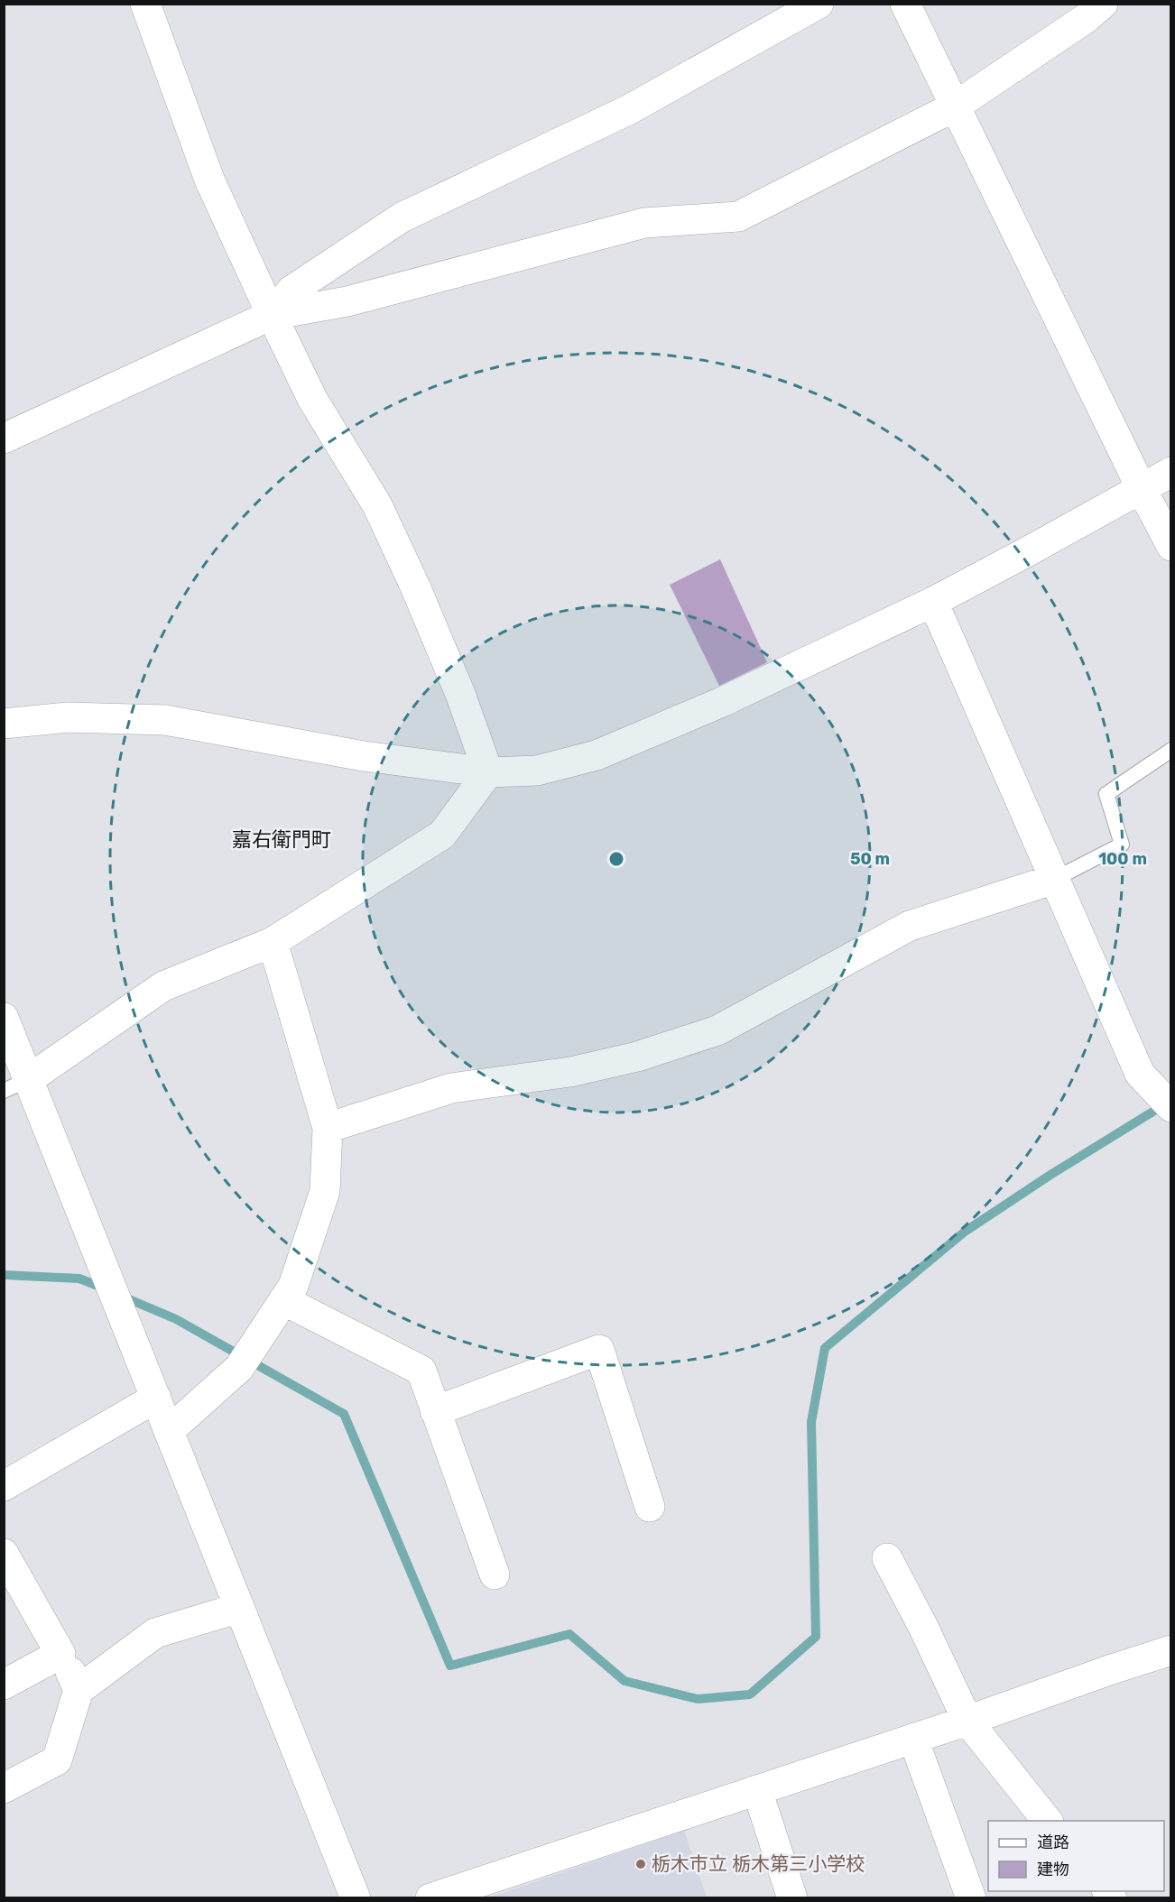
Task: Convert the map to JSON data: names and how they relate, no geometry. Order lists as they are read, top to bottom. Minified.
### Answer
{"districts":["嘉右衛門町"],"places":["栃木市立 栃木第三小学校"],"legend":["道路","建物"],"rings":["50 m","100 m"]}
